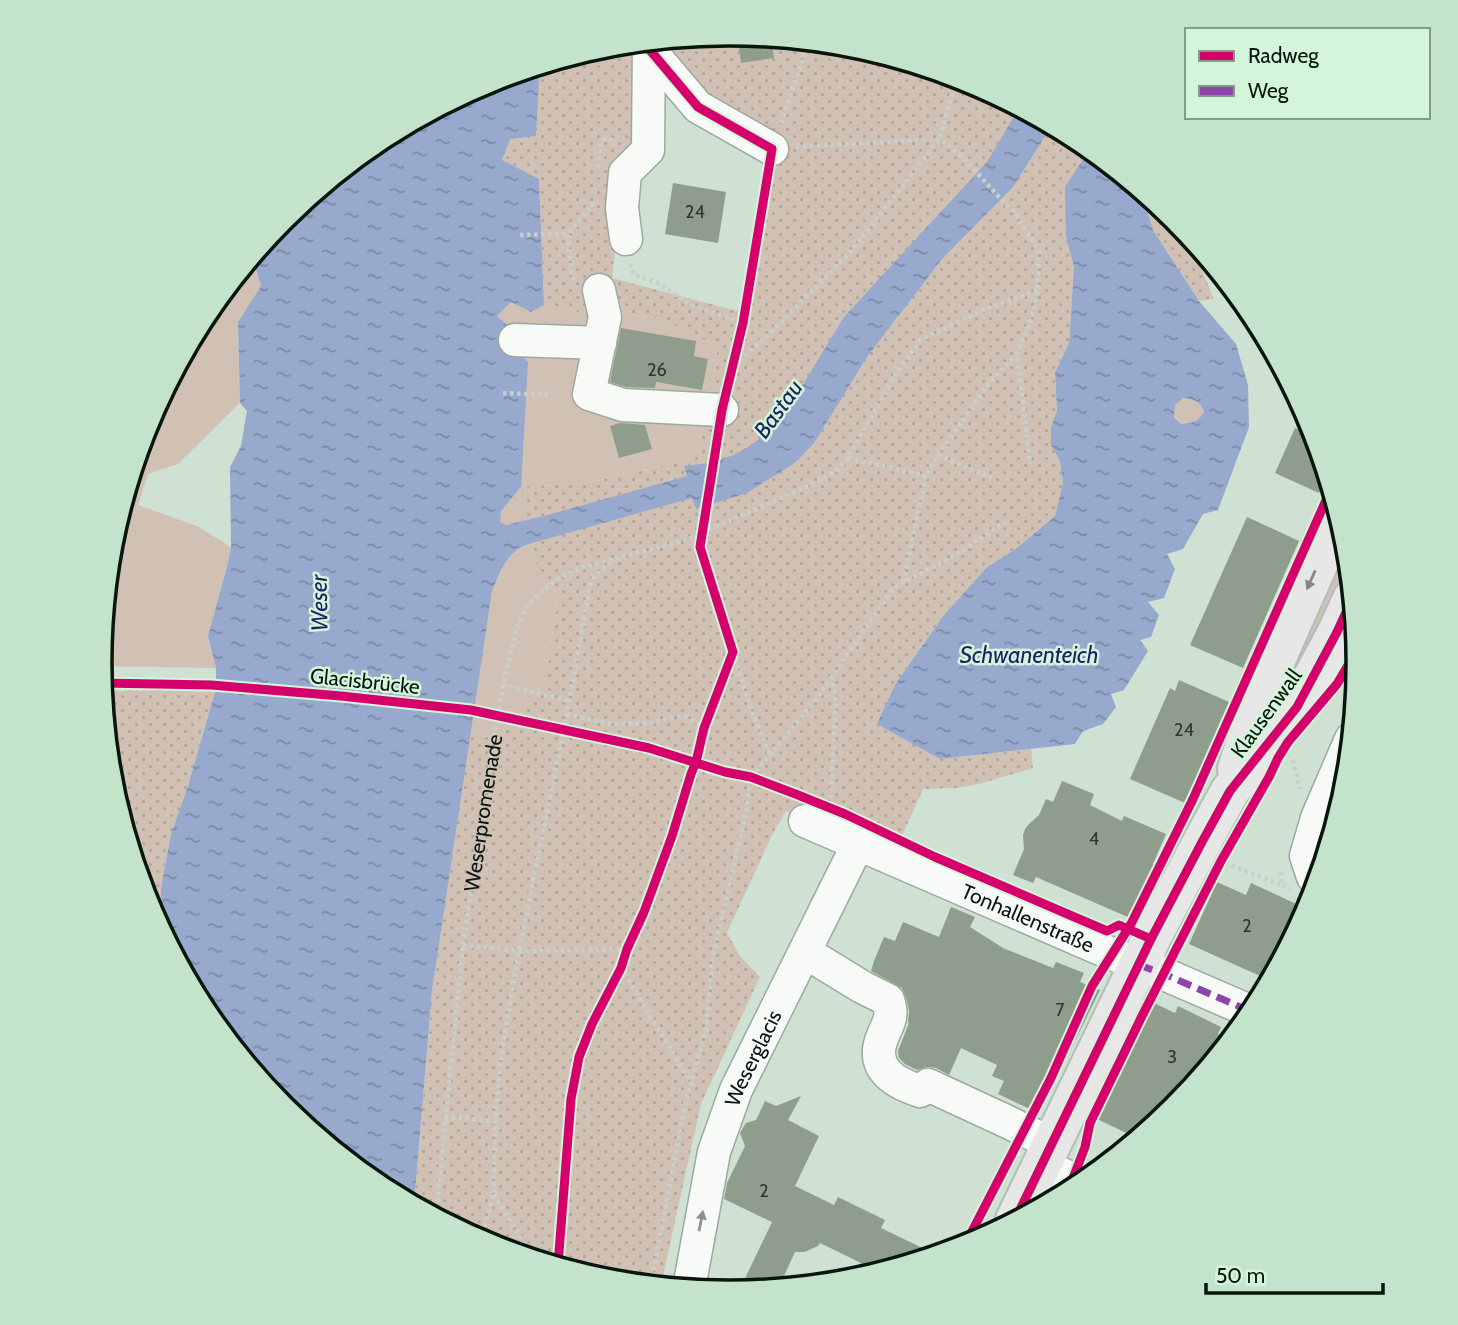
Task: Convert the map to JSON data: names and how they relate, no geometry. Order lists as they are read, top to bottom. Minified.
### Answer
{"streets":{"main road":["Klausenwall"],"street":["Tonhallenstraße","Weserglacis"],"path":["Weserpromenade"],"cycle path":["Glacisbrücke"]},"crossings":[["Klausenwall","Tonhallenstraße"],["Tonhallenstraße","Weserglacis"]],"one_way":["Weserglacis"],"water":["Bastau","Weser","Schwanenteich"],"house_numbers":["24","26","24","4","2","7","3","2"],"legend":["Radweg","Weg"],"scale_bar":"50 m"}
